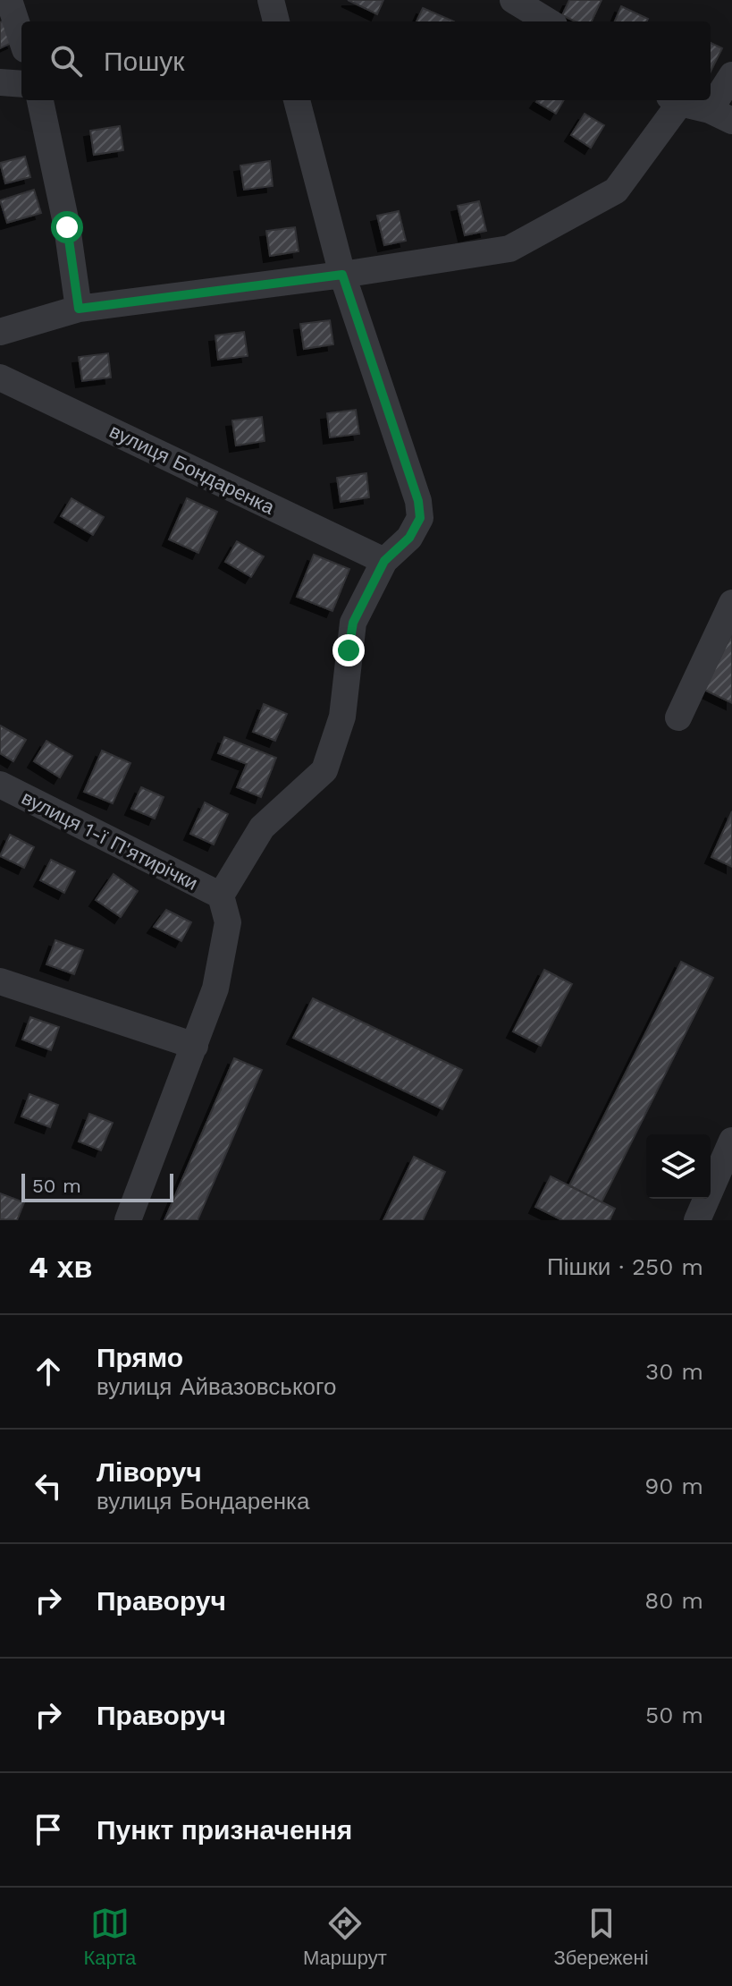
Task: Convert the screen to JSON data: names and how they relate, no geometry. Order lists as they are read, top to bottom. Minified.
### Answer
{"streets":{"street":["вулиця Бондаренка","вулиця 1-ї П'ятирічки"]},"scale_bar":"50 m","page":{"search":"Пошук","scale":"50 m","heading":["4 хв","Пішки · 250 m"],"list":[["Прямо","вулиця Айвазовського","30 m"],["Ліворуч","вулиця Бондаренка","90 m"],["Праворуч","80 m"],["Праворуч","50 m"],"Пункт призначення"],"nav":["Карта","Маршрут","Збережені"]}}
